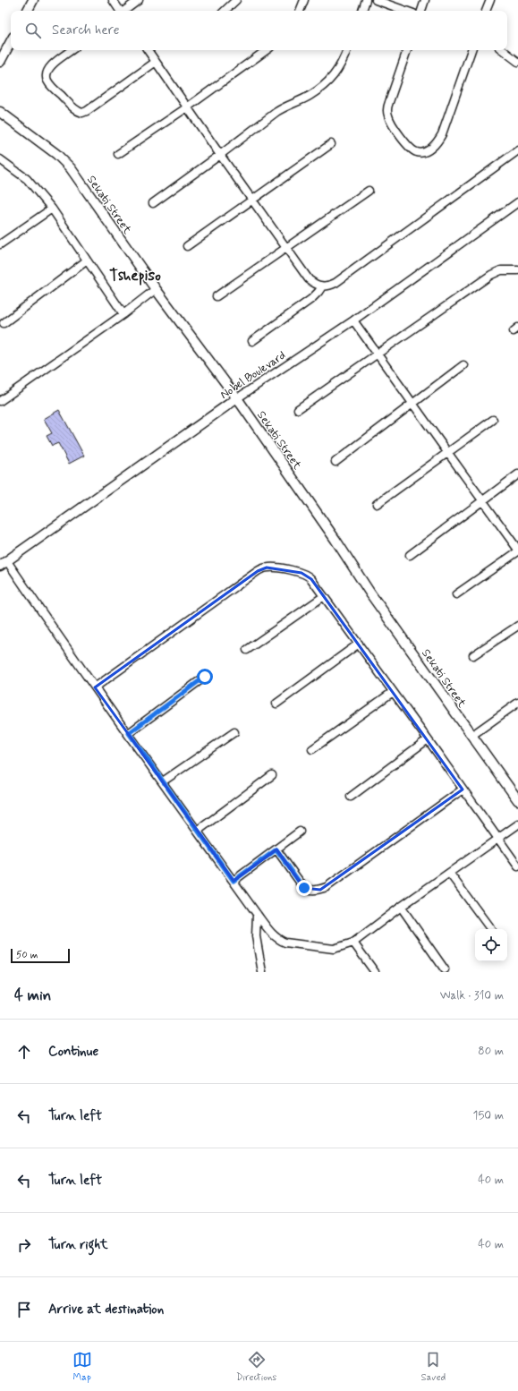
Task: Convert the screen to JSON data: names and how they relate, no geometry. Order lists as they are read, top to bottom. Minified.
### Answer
{"streets":{"street":["Sekati Street","Nobel Boulevard"]},"crossings":[["Sekati Street","Nobel Boulevard"]],"districts":["Tshepiso"],"scale_bar":"50 m","page":{"search":"Search here","scale":"50 m","heading":["4 min","Walk · 310 m"],"list":[["Continue","80 m"],["Turn left","150 m"],["Turn left","40 m"],["Turn right","40 m"],"Arrive at destination"],"nav":["Map","Directions","Saved"]}}
